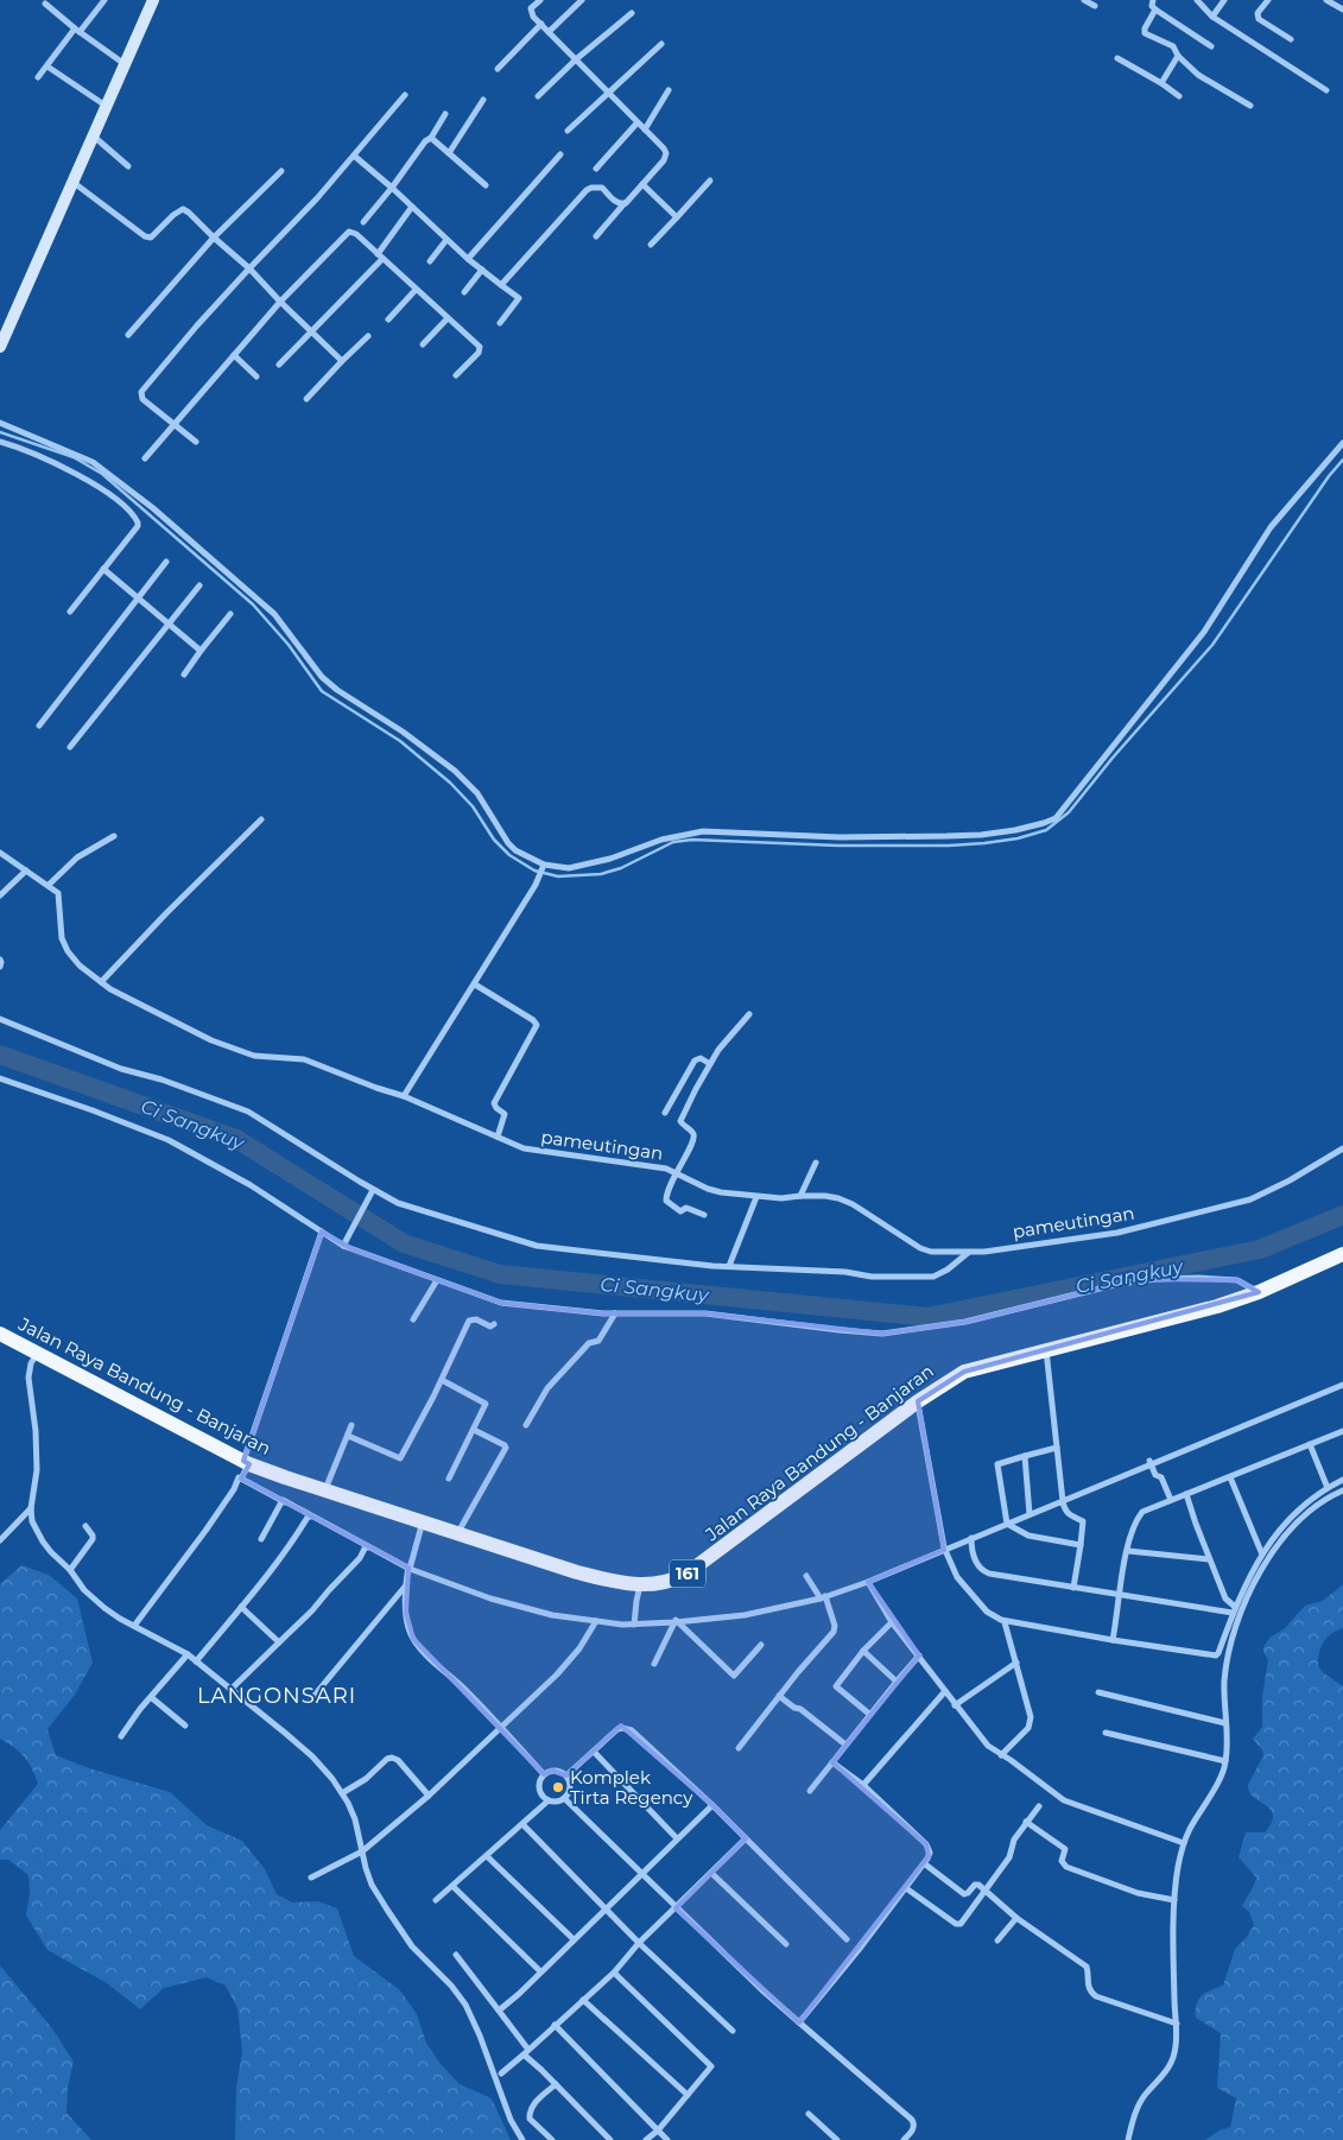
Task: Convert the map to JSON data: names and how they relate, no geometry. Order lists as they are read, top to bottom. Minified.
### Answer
{"streets":{"main road":["Jalan Raya Bandung - Banjaran","161"],"street":["pameutingan"]},"districts":["LANGONSARI"],"water":["Ci Sangkuy"],"places":["Komplek Tirta Regency"]}
